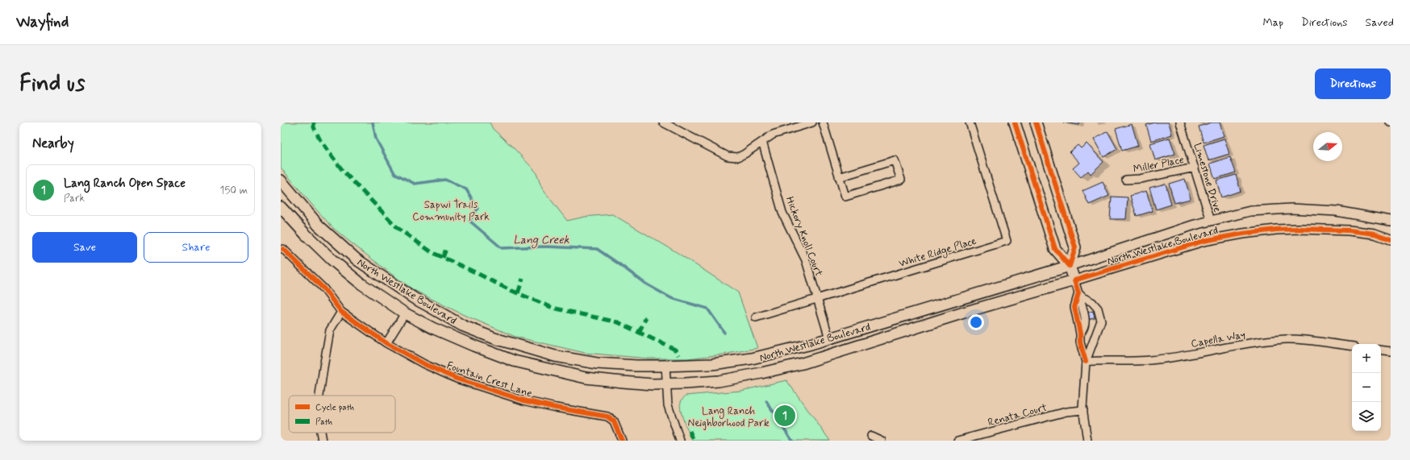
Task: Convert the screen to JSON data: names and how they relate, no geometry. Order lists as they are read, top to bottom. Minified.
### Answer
{"streets":{"main road":["North Westlake Boulevard"],"street":["Miller Place","Limestone Drive","Hickory Knoll Court","White Ridge Place","Capella Way","Fountain Crest Lane","Renata Court"]},"crossings":[["Miller Place","Limestone Drive"],["Limestone Drive","North Westlake Boulevard"],["Hickory Knoll Court","North Westlake Boulevard"],["Hickory Knoll Court","White Ridge Place"]],"water":["Lang Creek"],"parks":["Sapwi Trails Community Park","Lang Ranch Neighborhood Park"],"legend":["Cycle path","Path"],"north":"right","page":{"header":"Wayfind","nav":["Map","Directions","Saved"],"buttons":["Directions",["Save","Share"]],"title":"Find us","heading":"Nearby","list":[{"mark":"1","name":"Lang Ranch Open Space","note":"Park","value":"150 m"}],"map_buttons":["+","−"],"pins":"1"}}
